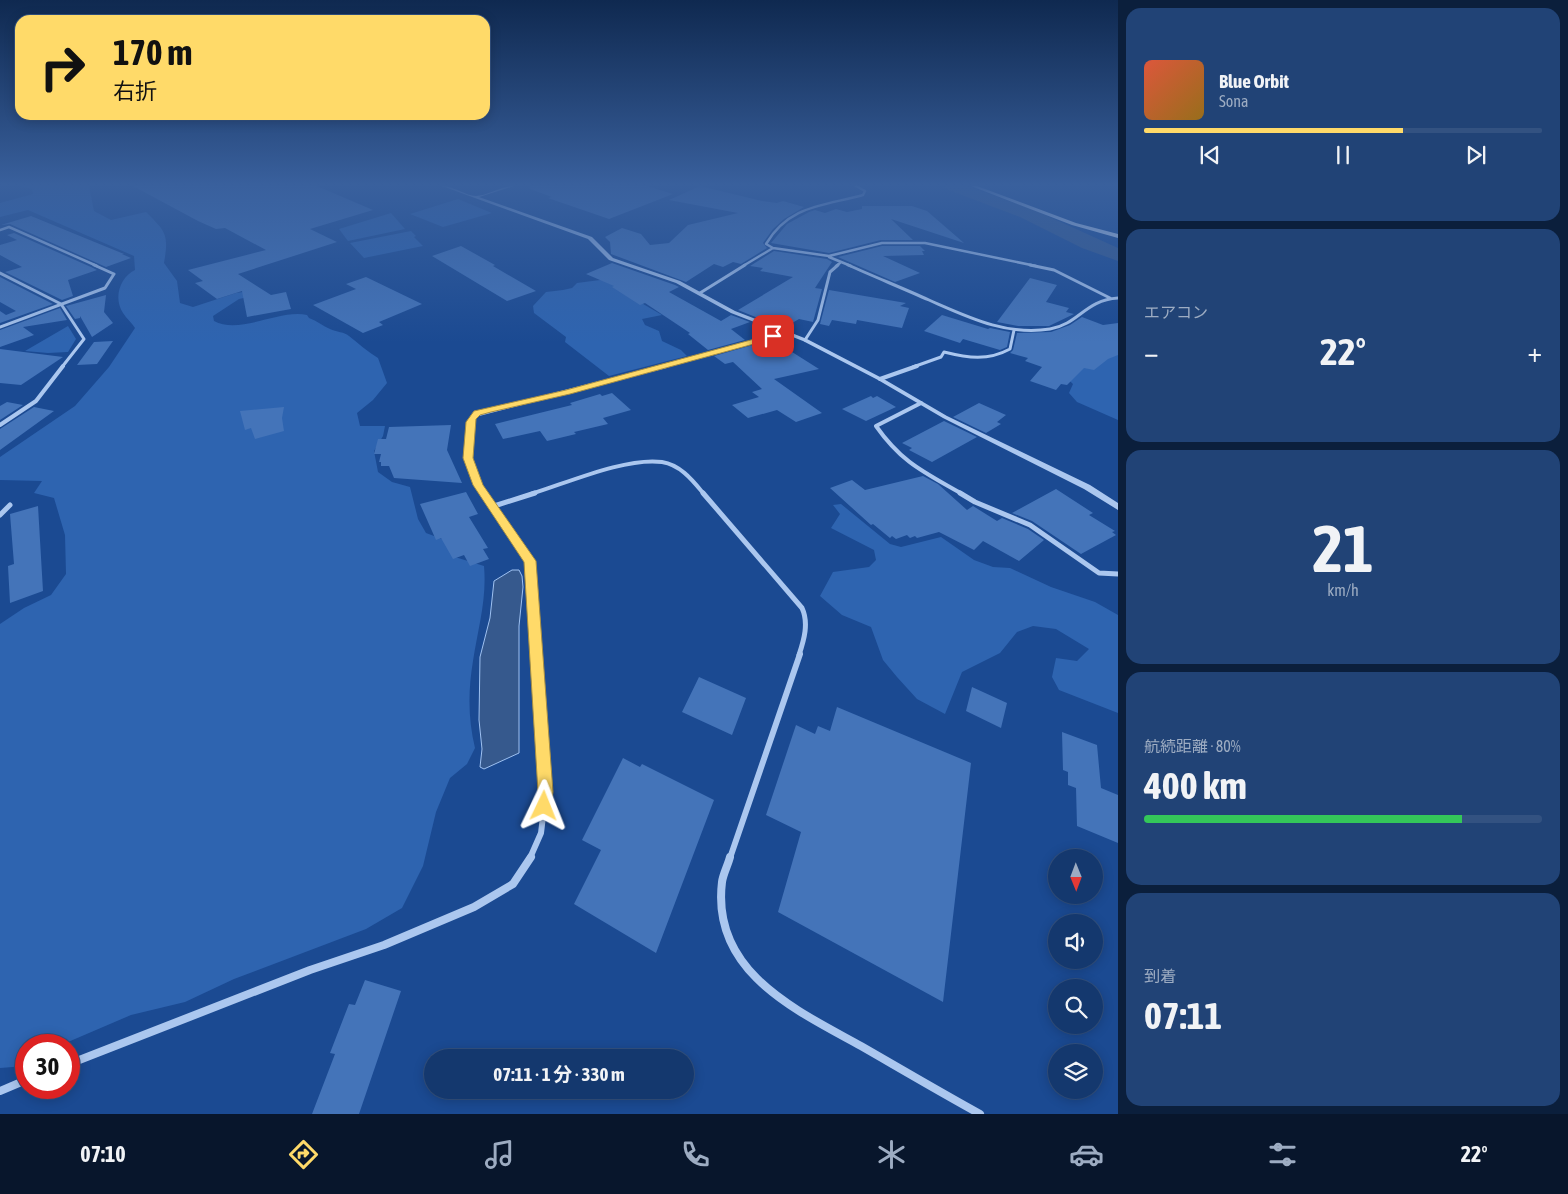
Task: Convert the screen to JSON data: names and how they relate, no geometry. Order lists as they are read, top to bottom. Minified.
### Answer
{"north":"bottom","page":{"turn":["170 m","右折"],"song":["Blue Orbit","Sona"],"tile":["エアコン",["21","km/h"],["航続距離 · 80%","400 km"],["到着","07:11"]],"heat":["−","22°","+"],"limit":"30","trip":"07:11 · 1 分 · 330 m","tabs":["07:10","22°"]}}
